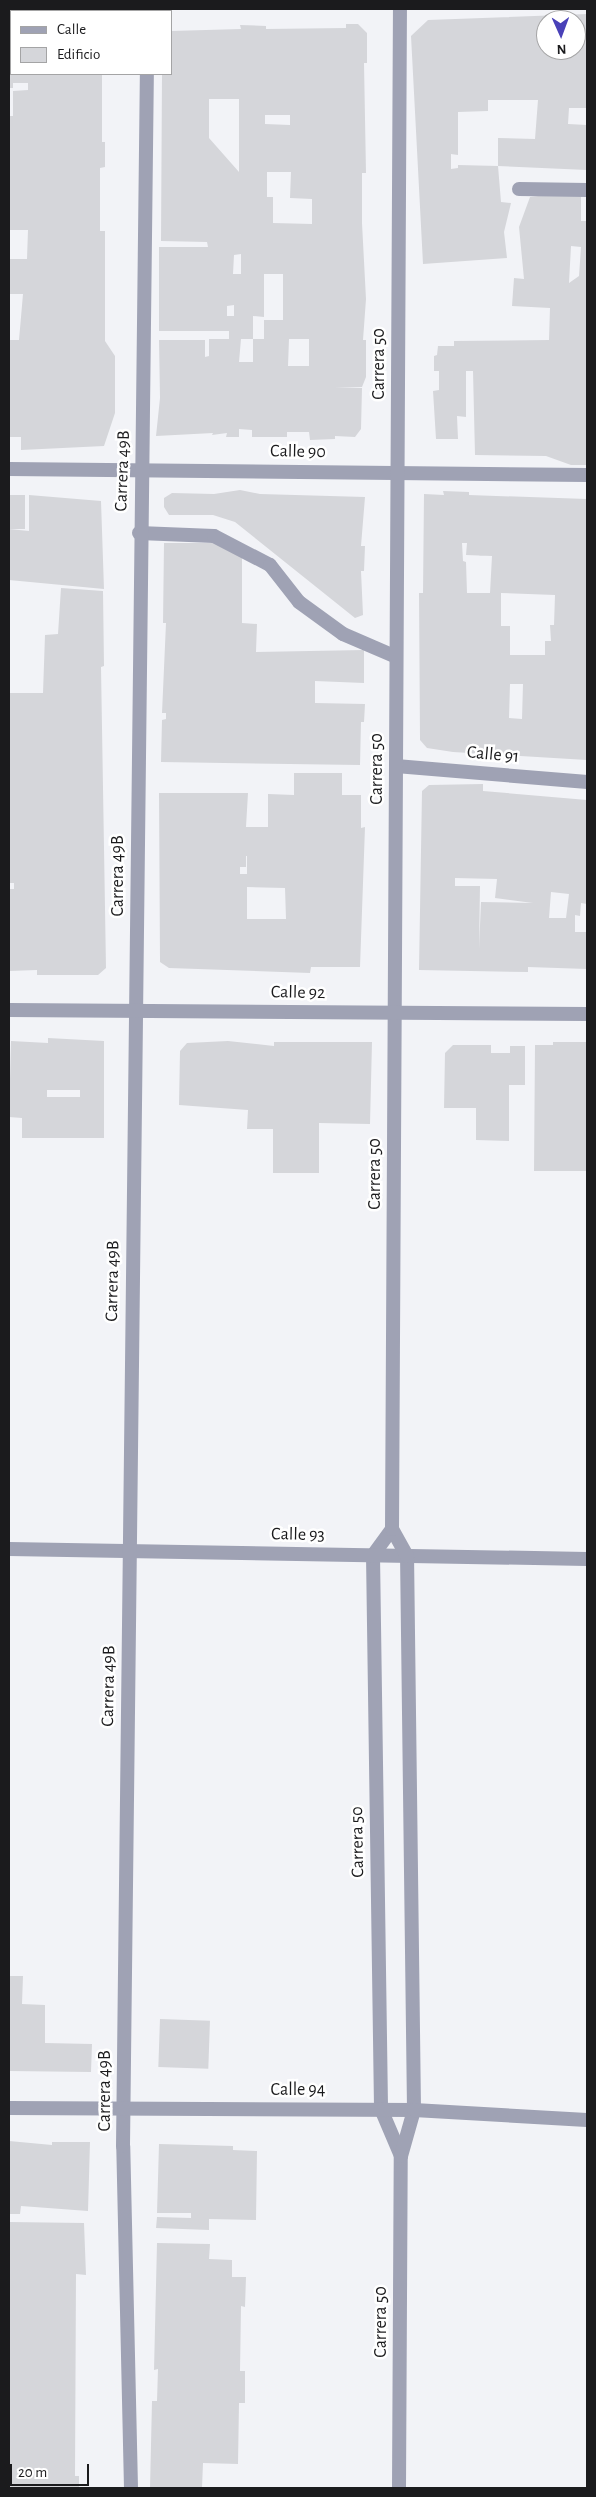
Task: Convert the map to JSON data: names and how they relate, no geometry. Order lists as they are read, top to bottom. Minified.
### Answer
{"streets":{"street":["Carrera 50","Calle 90","Carrera 49B","Calle 91","Calle 92","Calle 93","Calle 94"]},"crossings":[["Carrera 50","Calle 90"],["Carrera 50","Calle 91"],["Carrera 50","Calle 92"],["Carrera 50","Calle 93"],["Carrera 50","Calle 94"],["Calle 90","Carrera 49B"],["Carrera 49B","Calle 92"],["Carrera 49B","Calle 93"],["Carrera 49B","Calle 94"]],"legend":["Calle","Edificio"],"scale_bar":"20 m","north":"bottom"}
